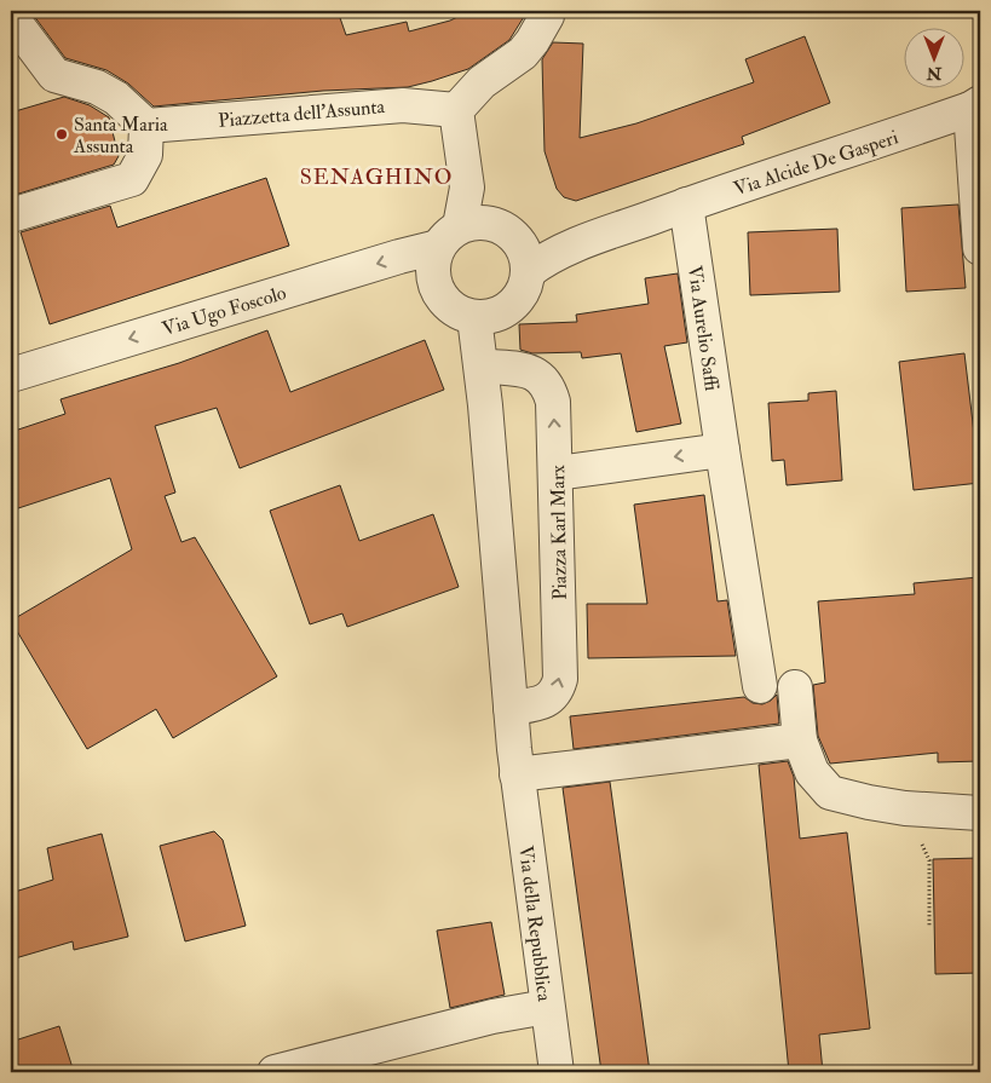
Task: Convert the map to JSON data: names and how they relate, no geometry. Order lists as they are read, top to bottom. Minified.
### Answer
{"streets":{"street":["Piazzetta dell'Assunta","Via Alcide De Gasperi","Via Ugo Foscolo","Via Aurelio Saffi","Piazza Karl Marx","Via della Repubblica"]},"crossings":[["Via Alcide De Gasperi","Via Ugo Foscolo"],["Via Alcide De Gasperi","Via Aurelio Saffi"]],"one_way":["Via Ugo Foscolo"],"districts":["SENAGHINO"],"places":["Santa Maria Assunta"],"north":"bottom"}
